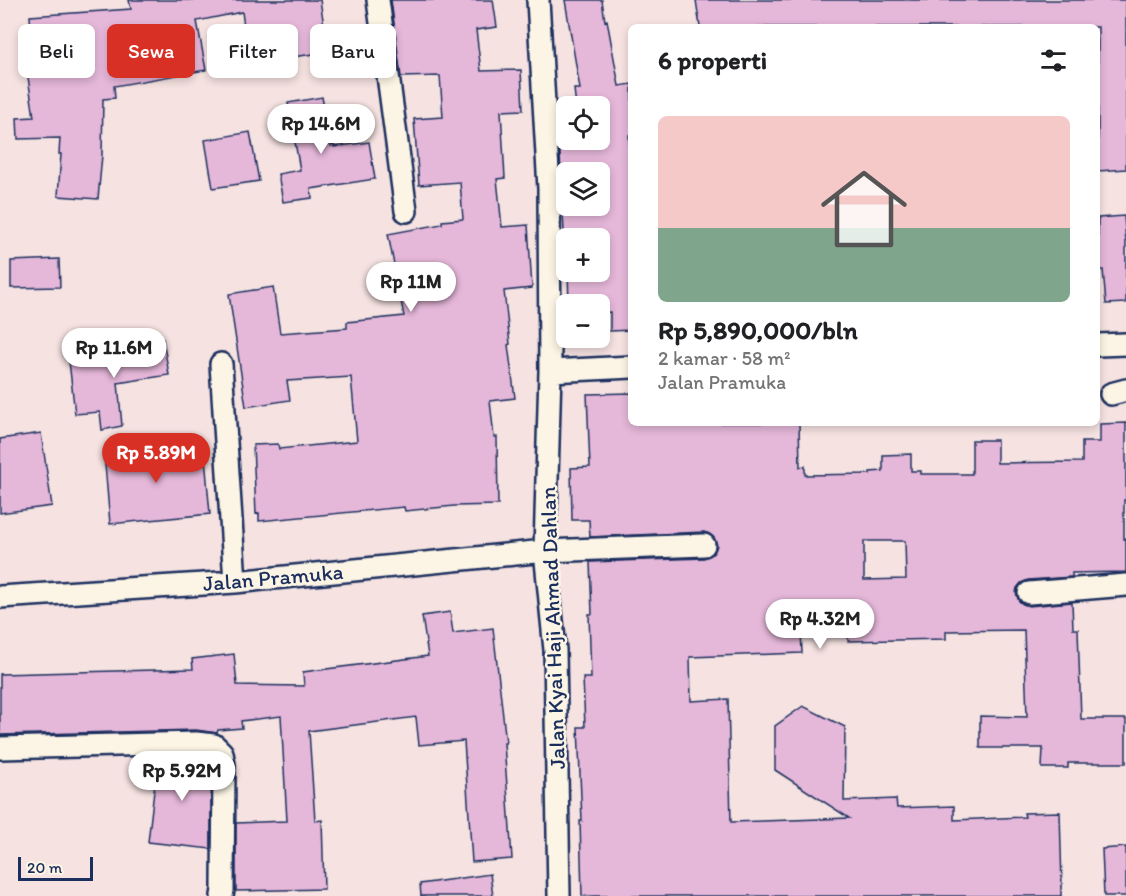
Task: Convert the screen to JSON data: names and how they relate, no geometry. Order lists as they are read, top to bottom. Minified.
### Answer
{"streets":{"street":["Jalan Pramuka","Jalan Kyai Haji Ahmad Dahlan"]},"crossings":[["Jalan Pramuka","Jalan Kyai Haji Ahmad Dahlan"]],"scale_bar":"20 m","page":{"chip":["Beli","Sewa","Filter","Baru"],"heading":"6 properti","map_buttons":["+","−"],"list":[{"name":"Rp 5,890,000/bln","note":"2 kamar · 58 m² · Jalan Pramuka"}],"price":["Rp 14.6M","Rp 11M","Rp 11.6M","Rp 5.89M","Rp 4.32M","Rp 5.92M"],"scale":"20 m"}}
